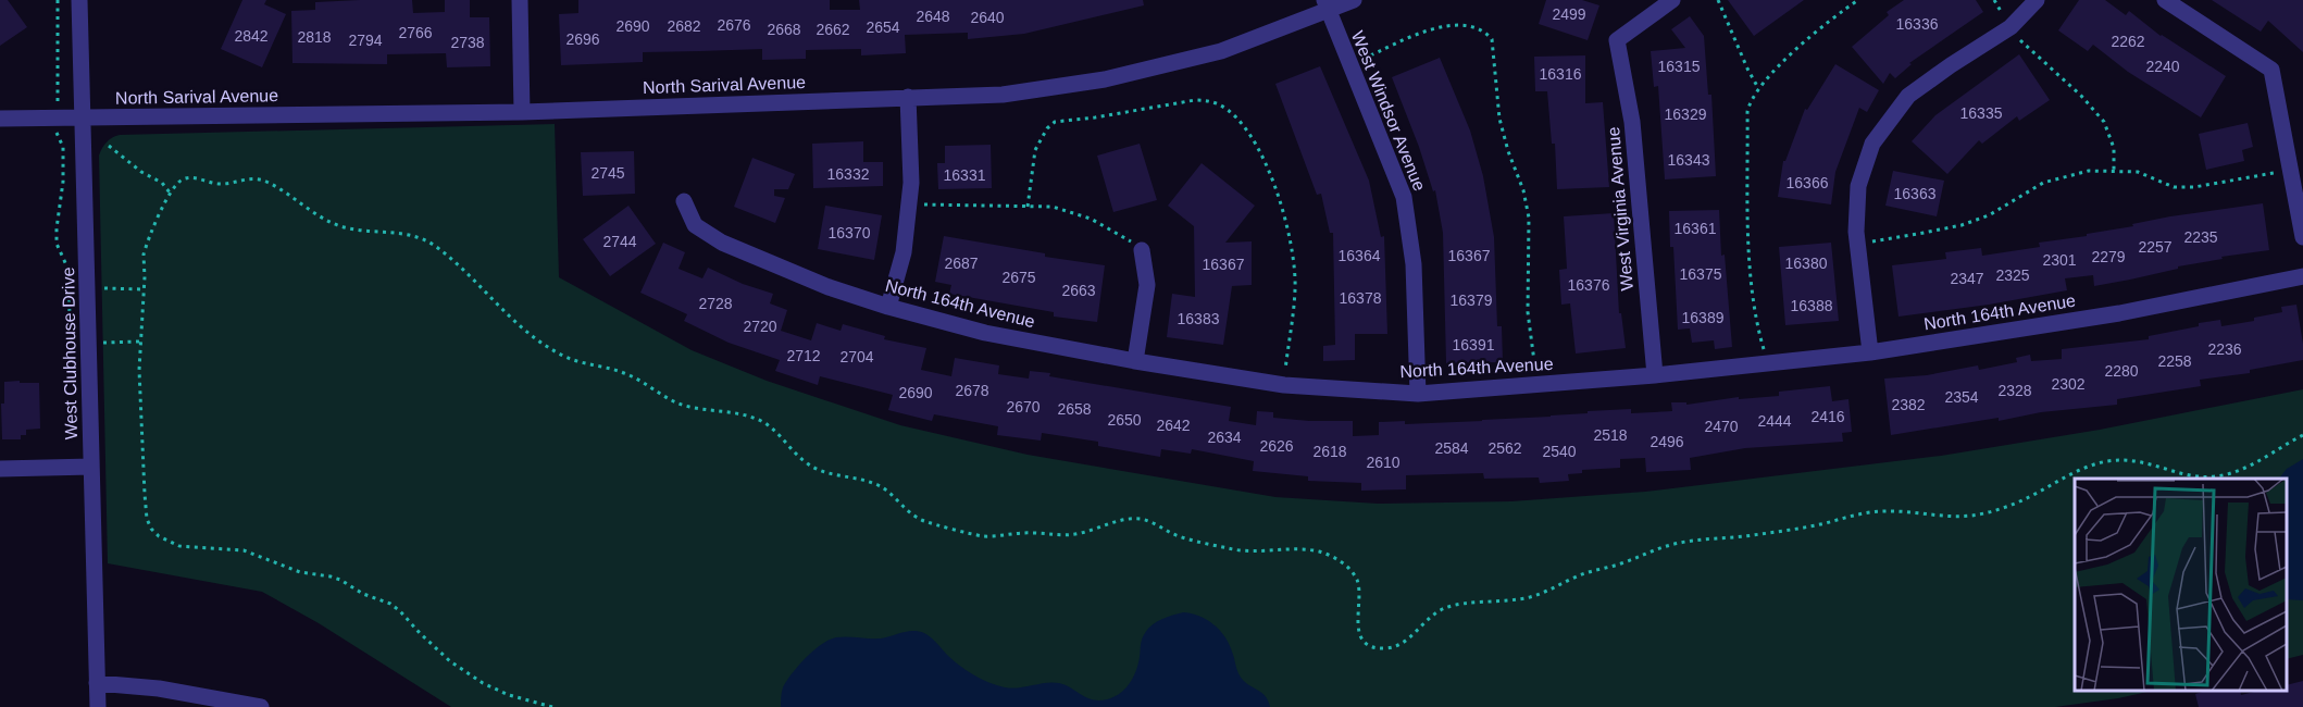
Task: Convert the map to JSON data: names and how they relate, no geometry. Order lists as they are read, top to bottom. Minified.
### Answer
{"streets":{"street":["North Sarival Avenue","West Windsor Avenue","West Virginia Avenue","North 164th Avenue","West Clubhouse Drive"]},"crossings":[["North Sarival Avenue","West Windsor Avenue"],["North Sarival Avenue","West Clubhouse Drive"],["West Windsor Avenue","North 164th Avenue"],["West Virginia Avenue","North 164th Avenue"]],"house_numbers":["2499","2648","2640","16336","2676","2690","2682","2654","2668","2662","2766","2842","2818","2696","2794","2262","2738","16315","2240","16316","16335","16329","16343","2745","16332","16331","16366","16363","16361","16370","2235","2744","2257","16364","16367","2279","2301","2687","16380","16367","16375","2325","2675","2347","16376","2663","16378","16379","2728","16388","16389","16383","2720","16391","2236","2712","2704","2258","2280","2302","2678","2328","2690","2354","2382","2670","2658","2416","2650","2444","2642","2470","2518","2634","2496","2626","2584","2562","2618","2540","2610"]}
